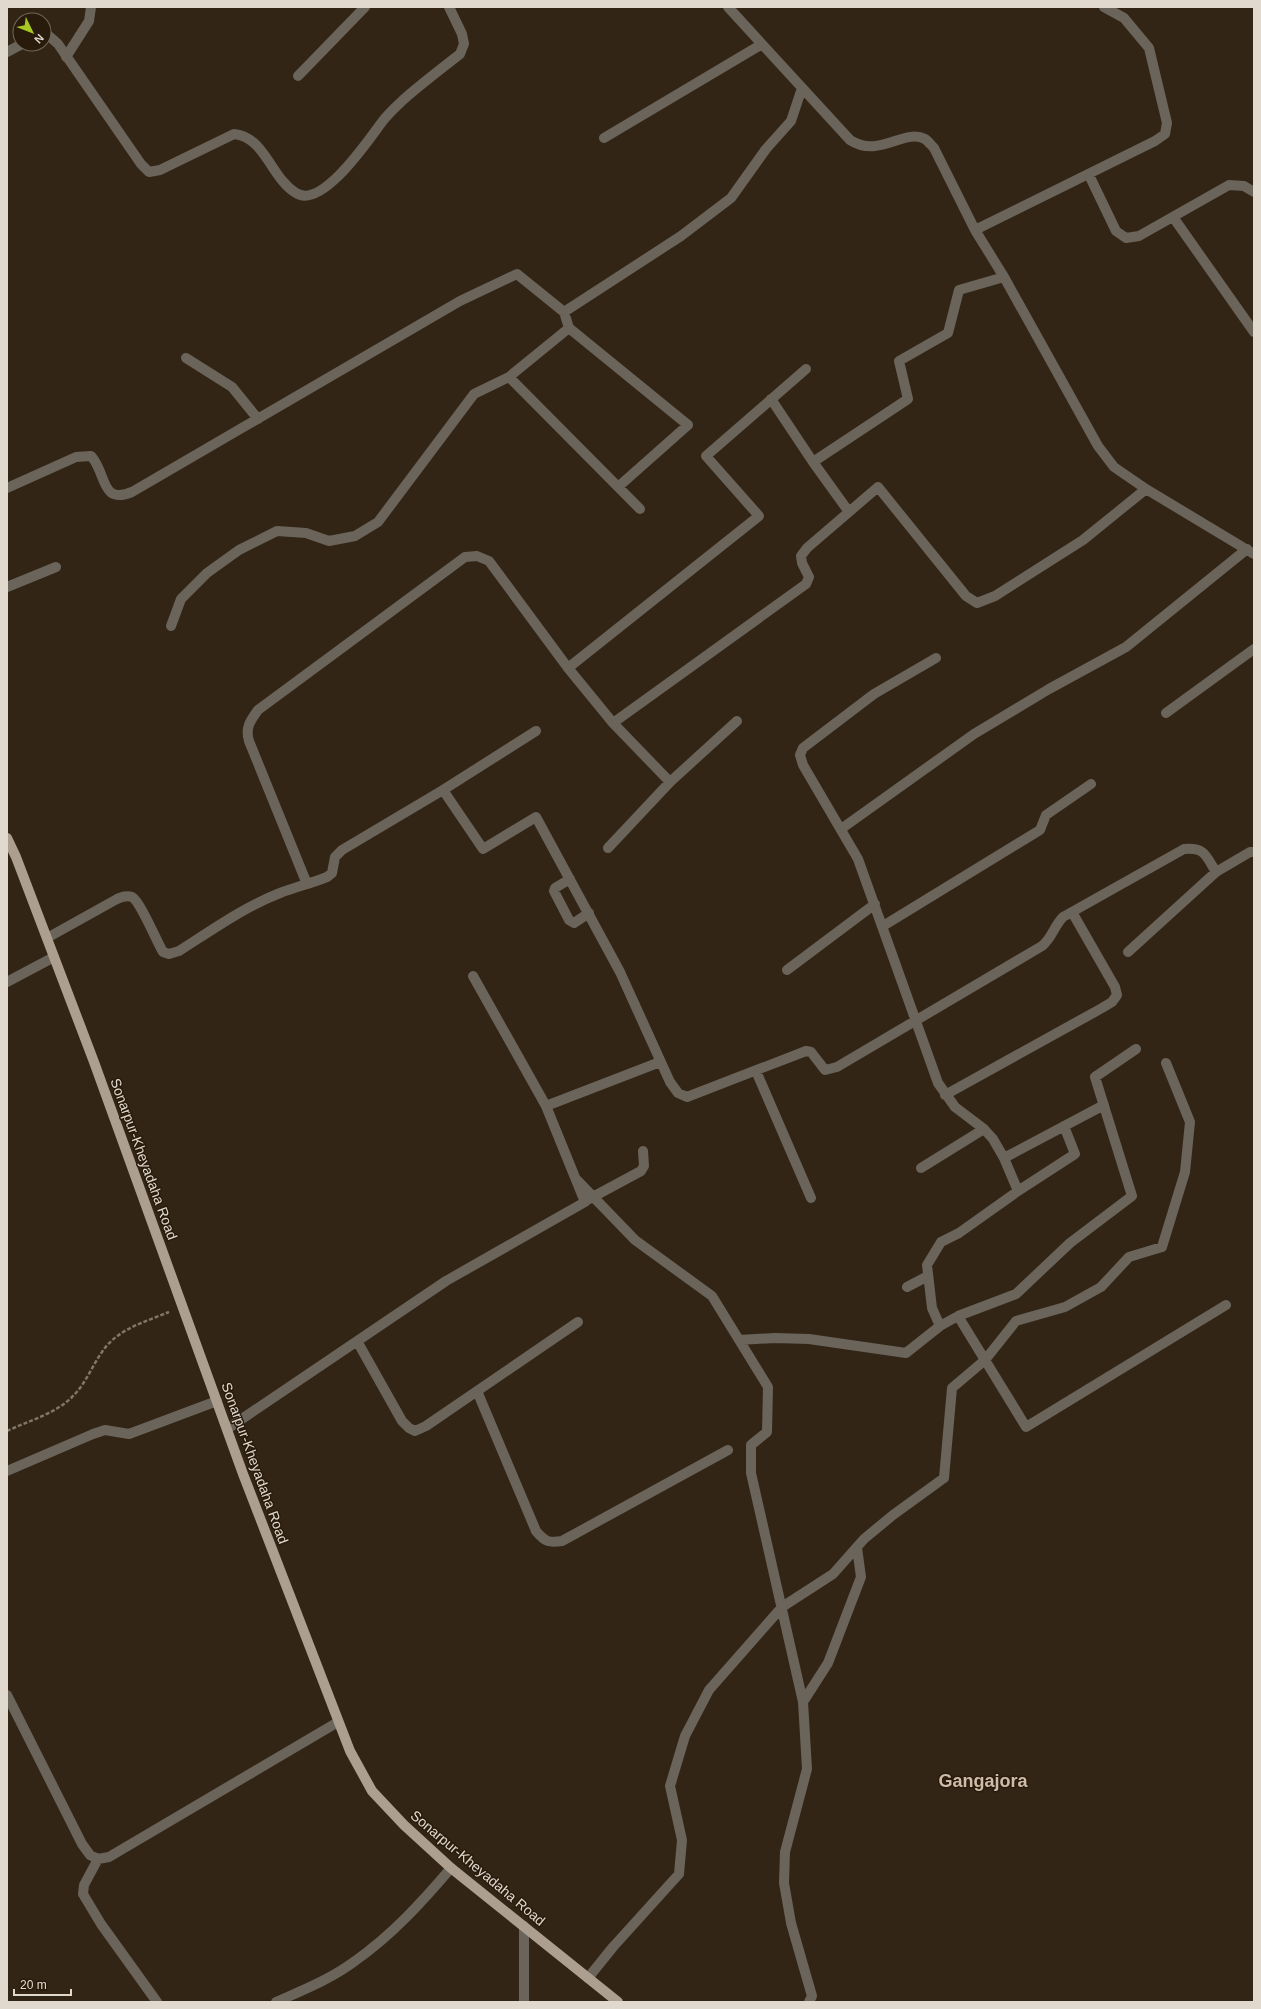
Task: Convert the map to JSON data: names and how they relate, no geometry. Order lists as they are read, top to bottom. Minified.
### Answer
{"streets":{"main road":["Sonarpur-Kheyadaha Road"]},"districts":["Gangajora"],"scale_bar":"20 m","north":"bottom right"}
